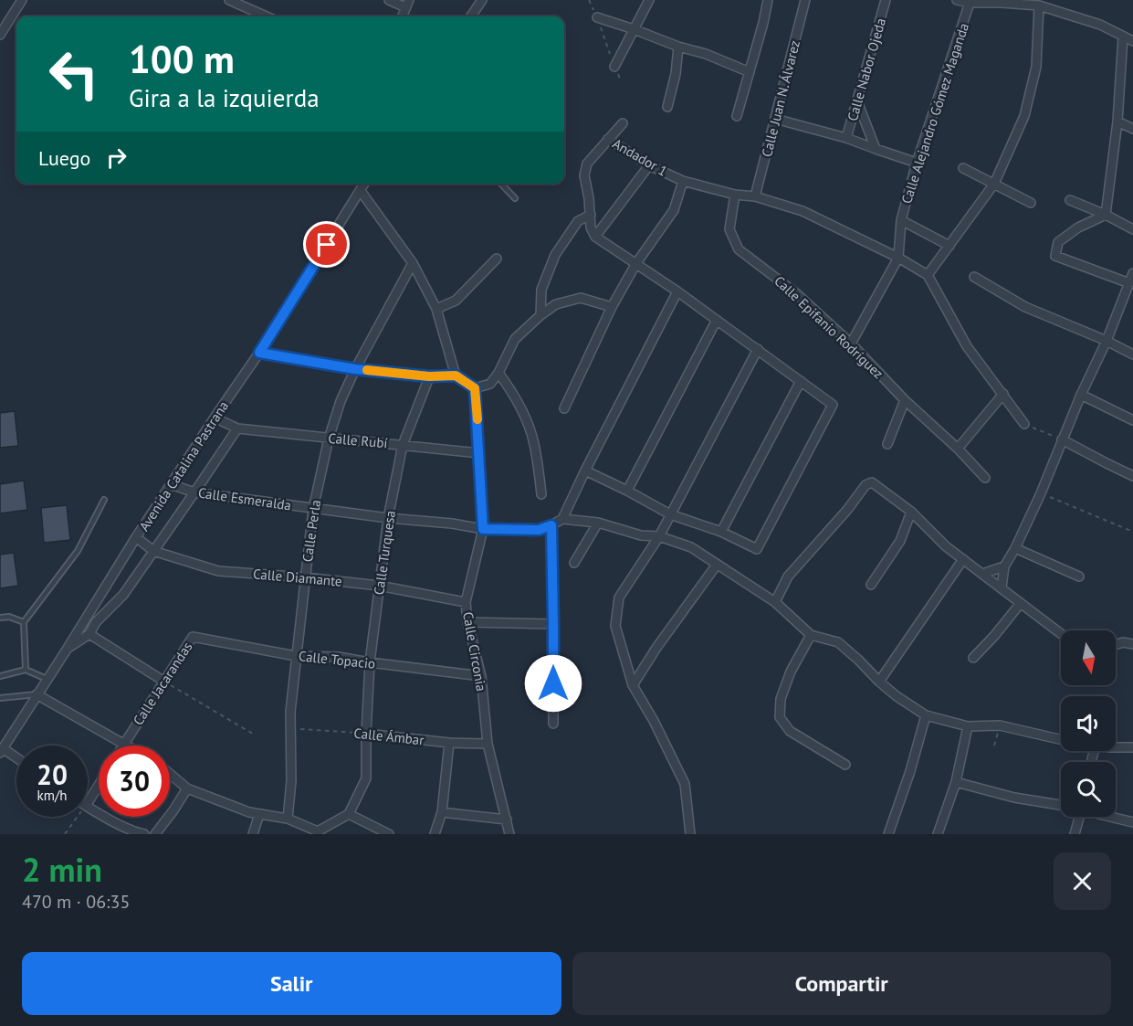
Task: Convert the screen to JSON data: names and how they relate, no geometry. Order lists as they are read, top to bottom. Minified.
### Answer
{"streets":{"street":["Calle Nabor Ojeda","Calle Juan N. Álvarez","Calle Alejandro Gómez Maganda","Andador 1","Calle Epifanio Rodríguez","Calle Rubí","Avenida Catalina Pastrana","Calle Esmeralda","Calle Perla","Calle Turquesa","Calle Diamante","Calle Circonia","Calle Topacio","Calle Jacarandas","Calle Ámbar"]},"crossings":[["Calle Juan N. Álvarez","Andador 1"],["Calle Alejandro Gómez Maganda","Andador 1"],["Calle Alejandro Gómez Maganda","Calle Epifanio Rodríguez"],["Andador 1","Calle Epifanio Rodríguez"],["Calle Rubí","Avenida Catalina Pastrana"],["Calle Rubí","Calle Perla"],["Calle Rubí","Calle Turquesa"],["Calle Rubí","Calle Circonia"],["Avenida Catalina Pastrana","Calle Esmeralda"],["Avenida Catalina Pastrana","Calle Diamante"],["Calle Esmeralda","Calle Perla"],["Calle Esmeralda","Calle Turquesa"],["Calle Esmeralda","Calle Circonia"],["Calle Perla","Calle Diamante"],["Calle Perla","Calle Topacio"],["Calle Perla","Calle Ámbar"],["Calle Turquesa","Calle Diamante"],["Calle Turquesa","Calle Topacio"],["Calle Turquesa","Calle Ámbar"],["Calle Diamante","Calle Circonia"],["Calle Circonia","Calle Topacio"],["Calle Circonia","Calle Ámbar"],["Calle Topacio","Calle Jacarandas"]],"north":"bottom","page":{"turn":["100 m","Gira a la izquierda"],"then":"Luego","speed":"20 km/h","limit":"30","heading":["2 min","470 m · 06:35"],"buttons":["Salir","Compartir"]}}
